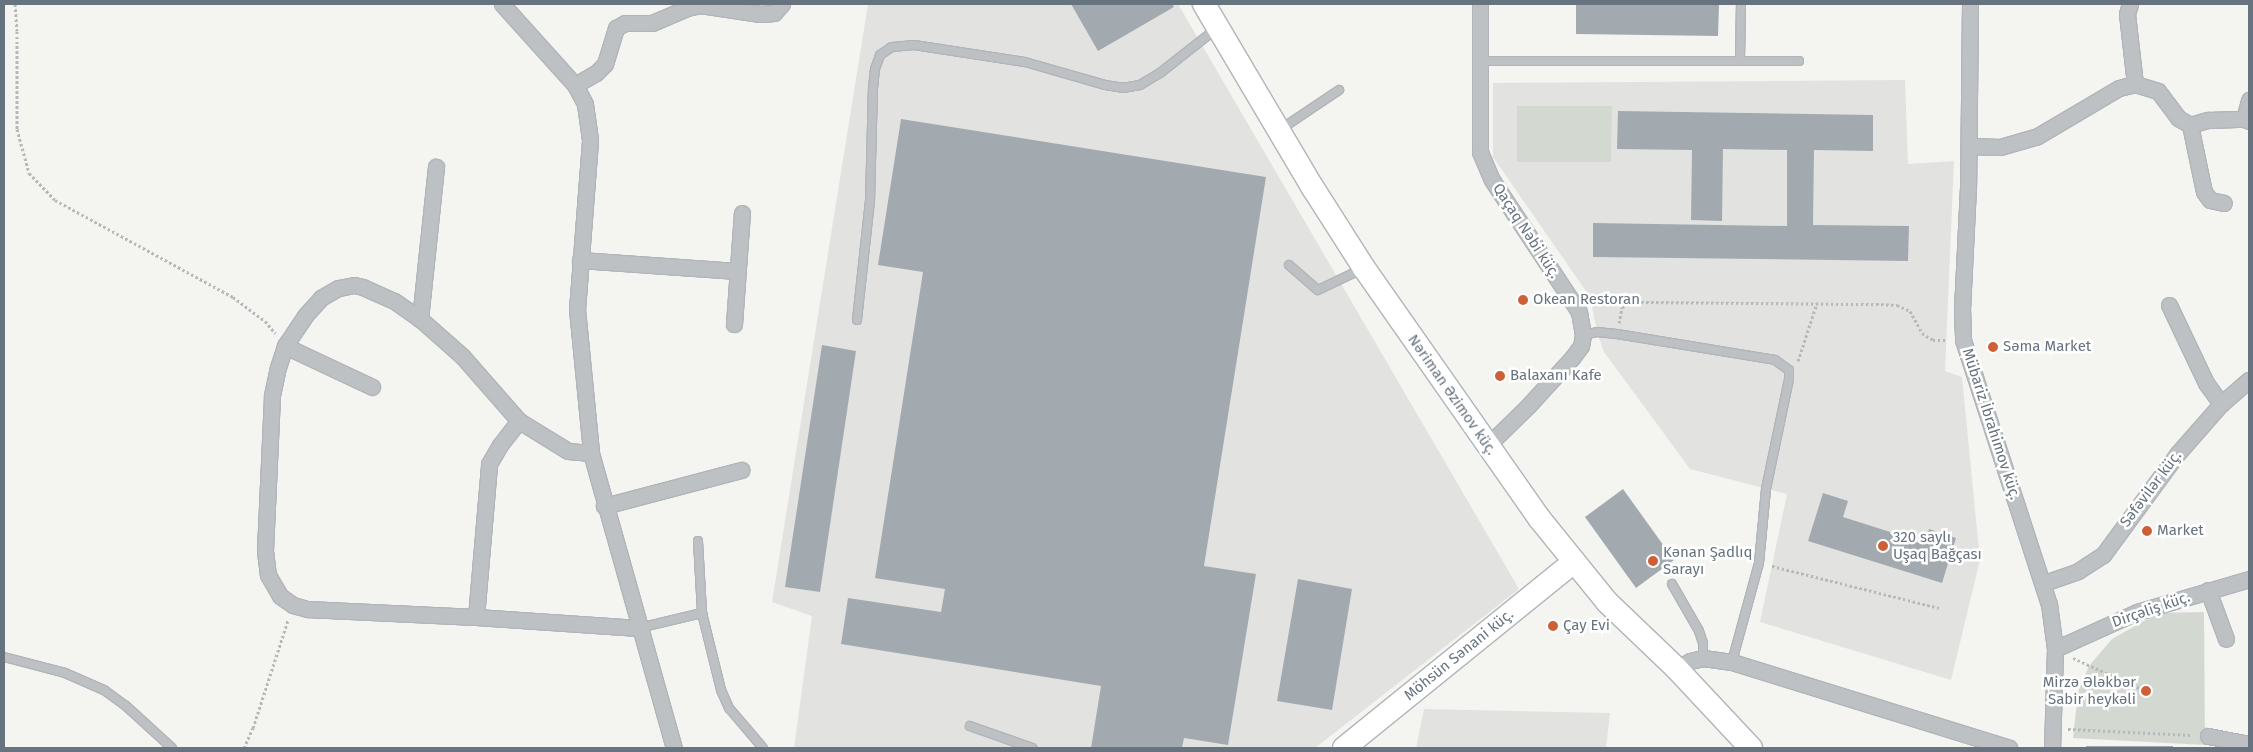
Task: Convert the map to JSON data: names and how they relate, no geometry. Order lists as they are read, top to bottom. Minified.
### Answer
{"streets":{"main road":["Nəriman Əzimov küç.","Möhsün Sənani küç."],"street":["Qaçaq Nəbi küç.","Mübariz İbrahimov küç.","Səfəvilər küç.","Dirçəliş küç."]},"crossings":[["Nəriman Əzimov küç.","Möhsün Sənani küç."],["Mübariz İbrahimov küç.","Səfəvilər küç."],["Mübariz İbrahimov küç.","Dirçəliş küç."]],"places":["Okean Restoran","Səma Market","Balaxanı Kafe","Market","320 saylı Uşaq Bağçası","Kənan Şadlıq Sarayı","Çay Evi","Mirzə Ələkbər Sabir heykəli"]}
